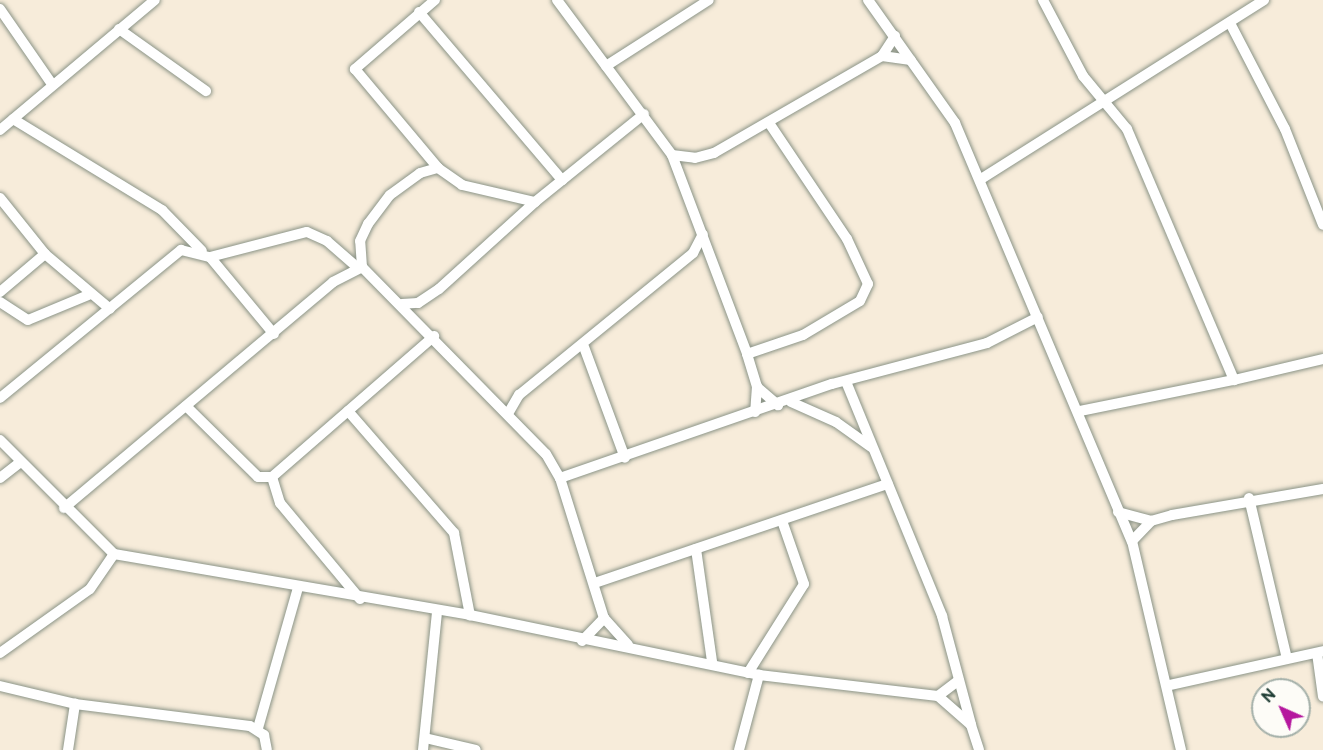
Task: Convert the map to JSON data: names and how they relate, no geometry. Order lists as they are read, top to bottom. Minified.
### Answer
{"north":"top left"}
